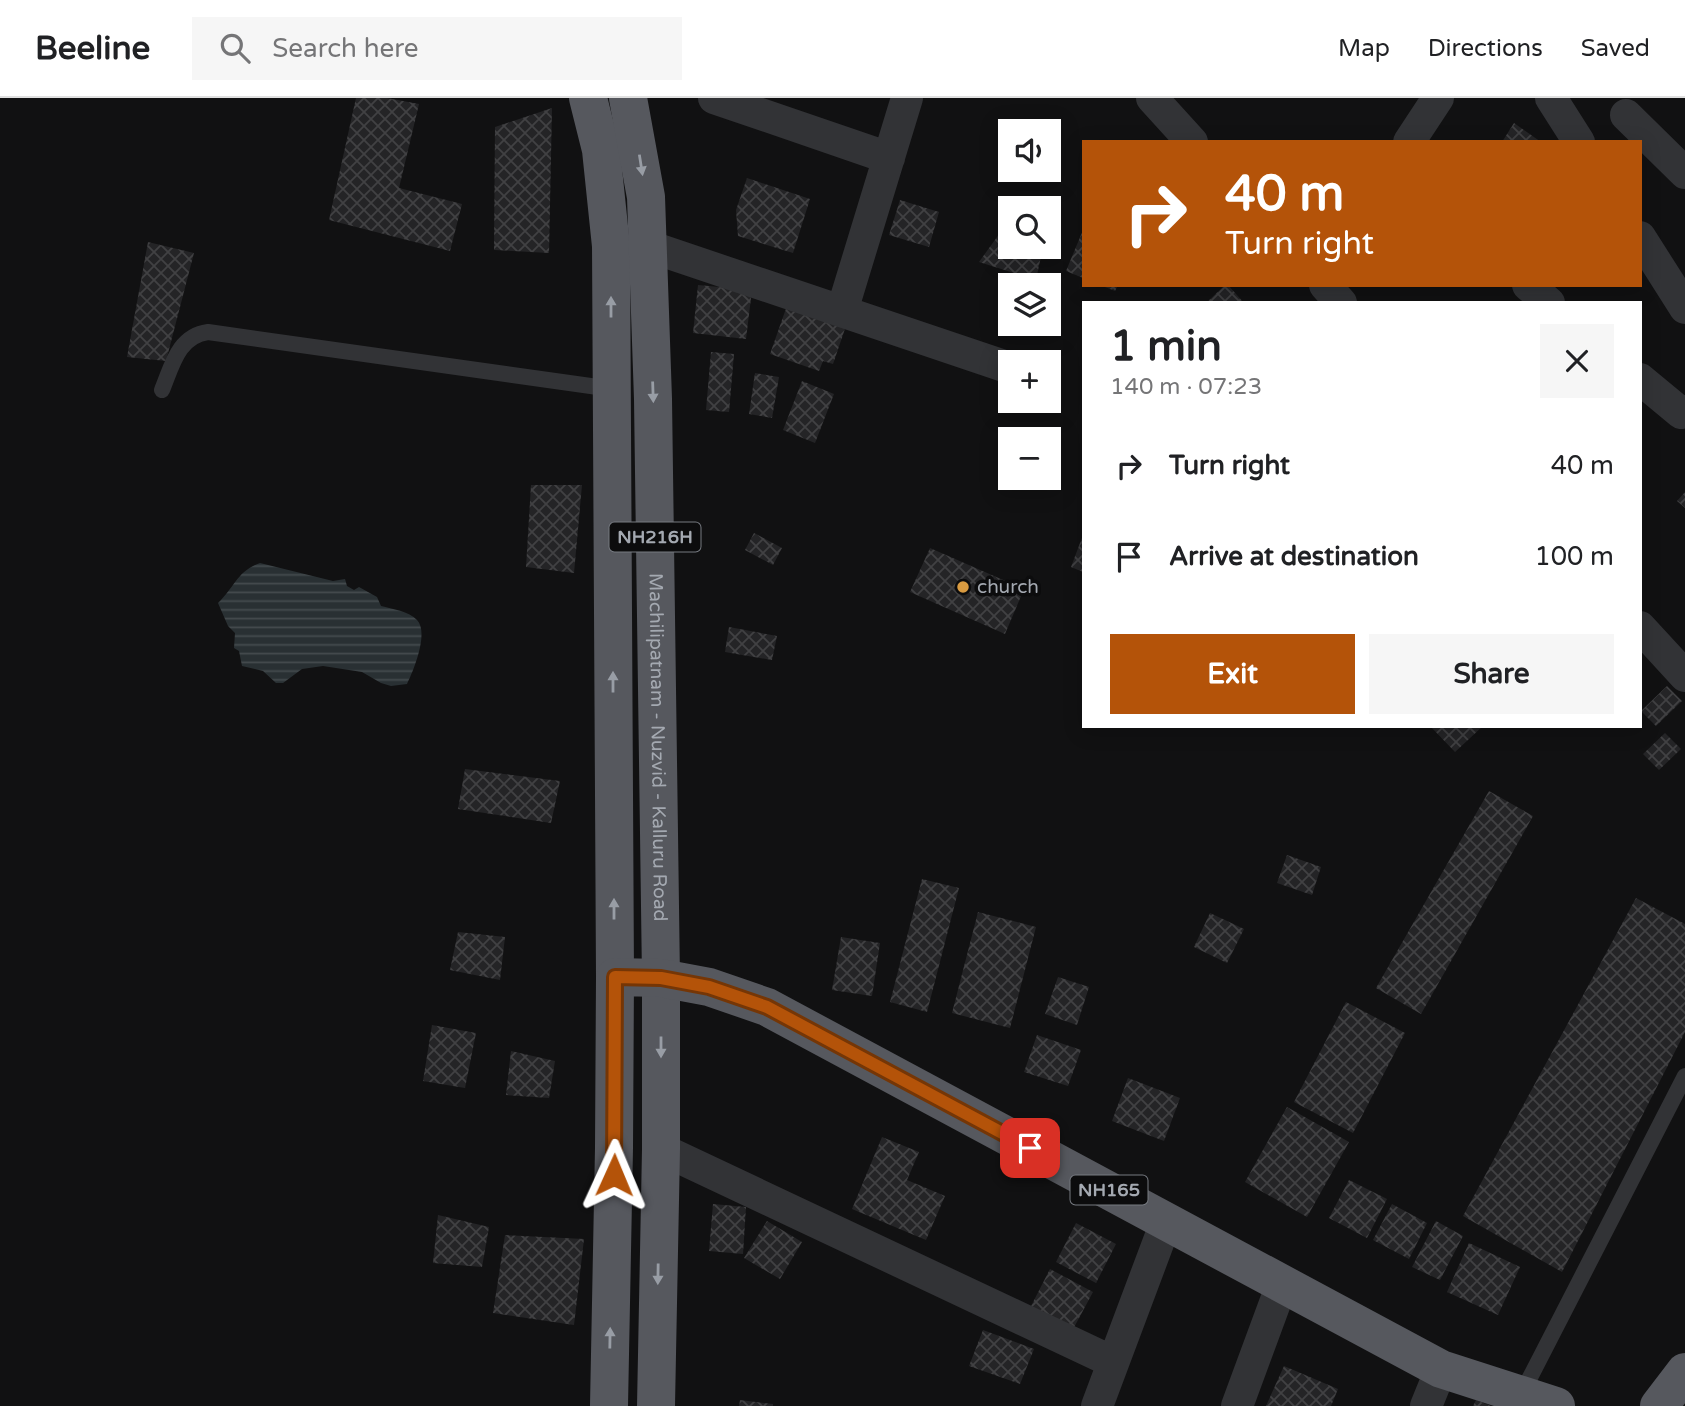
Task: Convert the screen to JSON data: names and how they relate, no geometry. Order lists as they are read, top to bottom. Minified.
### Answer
{"streets":{"highway":["NH216H","Machilipatnam - Nuzvid - Kalluru Road","NH165"]},"crossings":[["NH216H","NH165"],["Machilipatnam - Nuzvid - Kalluru Road","NH165"]],"places":["church"],"page":{"header":"Beeline","search":"Search here","nav":["Map","Directions","Saved"],"map_buttons":["+","−"],"turn":["40 m","Turn right"],"heading":["1 min","140 m · 07:23"],"list":[{"name":"Turn right","value":"40 m"},{"name":"Arrive at destination","value":"100 m"}],"buttons":["Exit","Share"]}}
